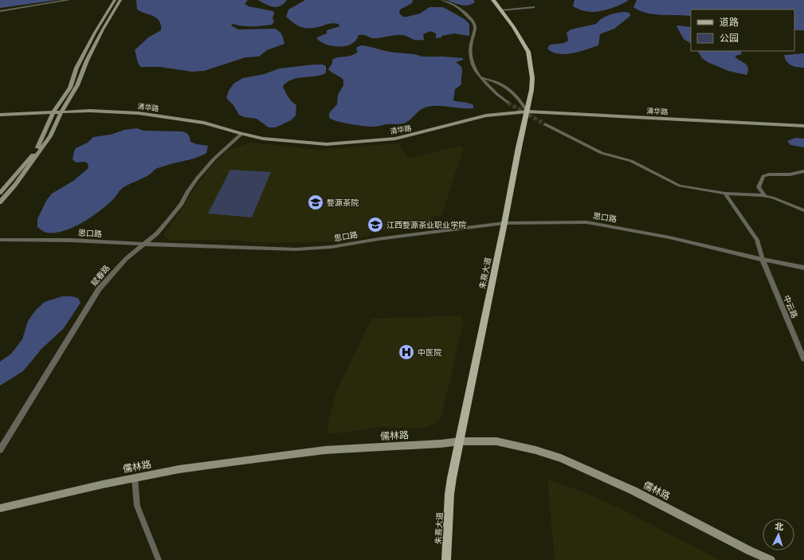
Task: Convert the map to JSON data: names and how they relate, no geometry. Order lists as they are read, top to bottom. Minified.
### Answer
{"streets":{"main road":["清华路","朱熹大道","儒林路"],"street":["思口路","赋春路","中云路"]},"crossings":[["清华路","朱熹大道"],["清华路","赋春路"],["思口路","朱熹大道"],["思口路","赋春路"],["思口路","中云路"],["朱熹大道","儒林路"]],"places":{"school or university":["婺源茶院","江西婺源茶业职业学院"],"hospital":["中医院"]},"legend":["道路","公园"],"north":"top"}
